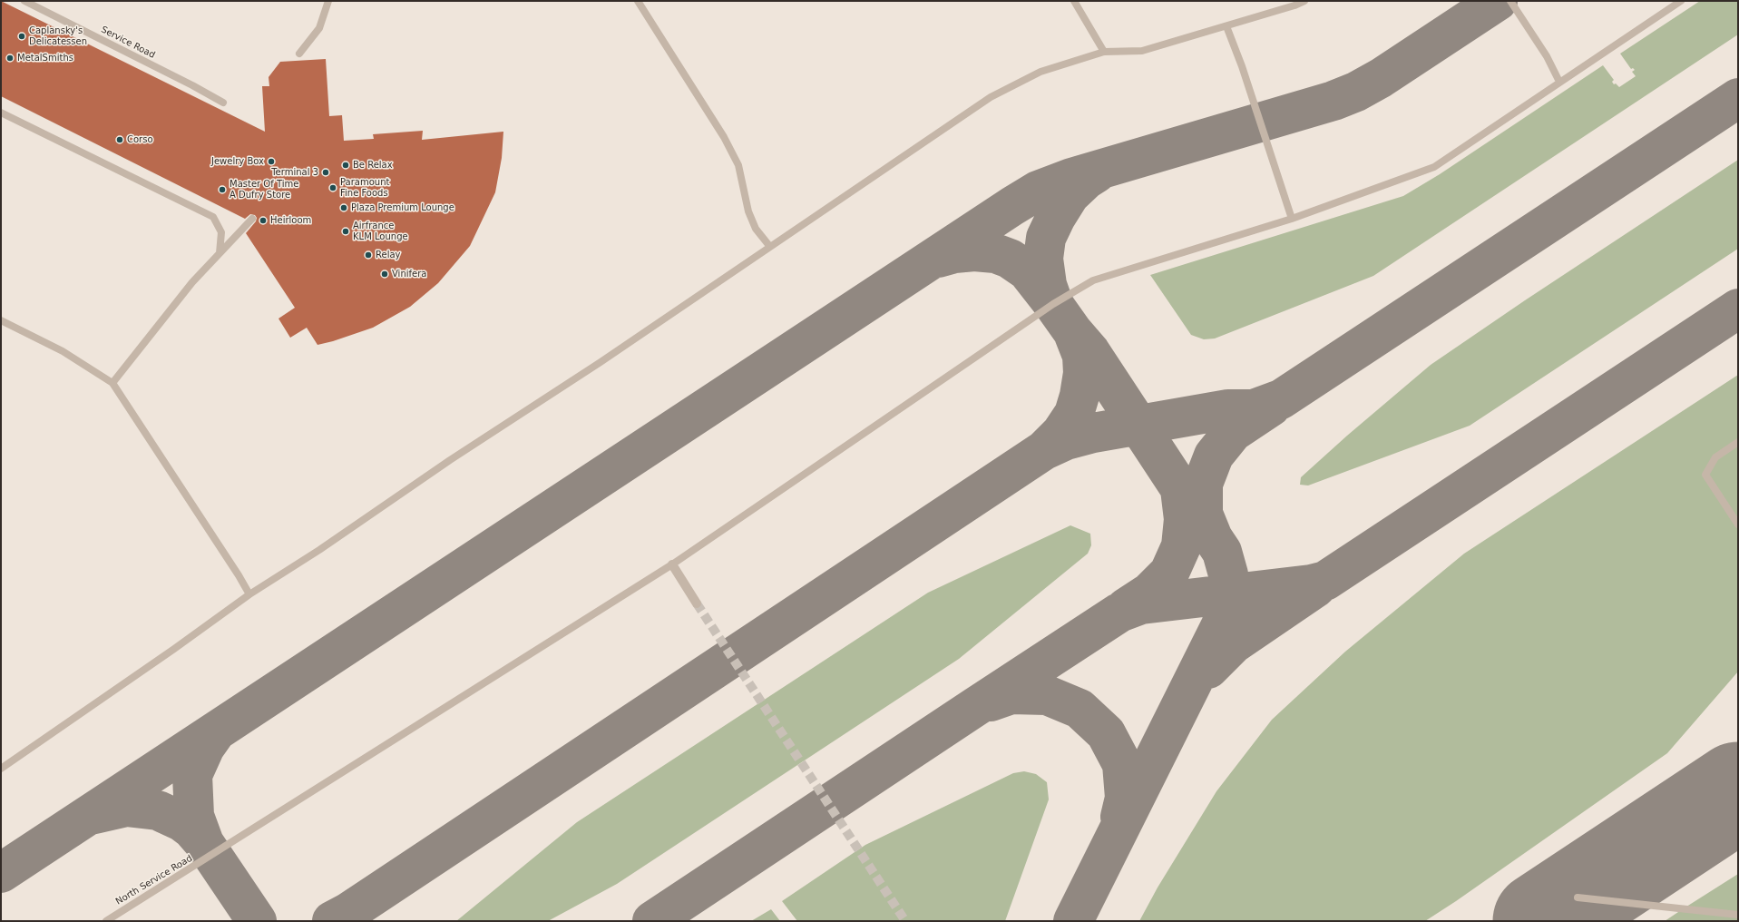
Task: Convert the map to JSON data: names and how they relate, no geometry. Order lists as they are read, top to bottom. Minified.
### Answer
{"streets":{"lane":["Service Road","North Service Road"]},"places":["Caplansky's Delicatessen","MetalSmiths","Corso","Jewelry Box","Be Relax","Terminal 3","Paramount Fine Foods","Master Of Time A Dufry Store","Plaza Premium Lounge","Heirloom","Airfrance KLM Lounge","Relay","Vinifera"]}
